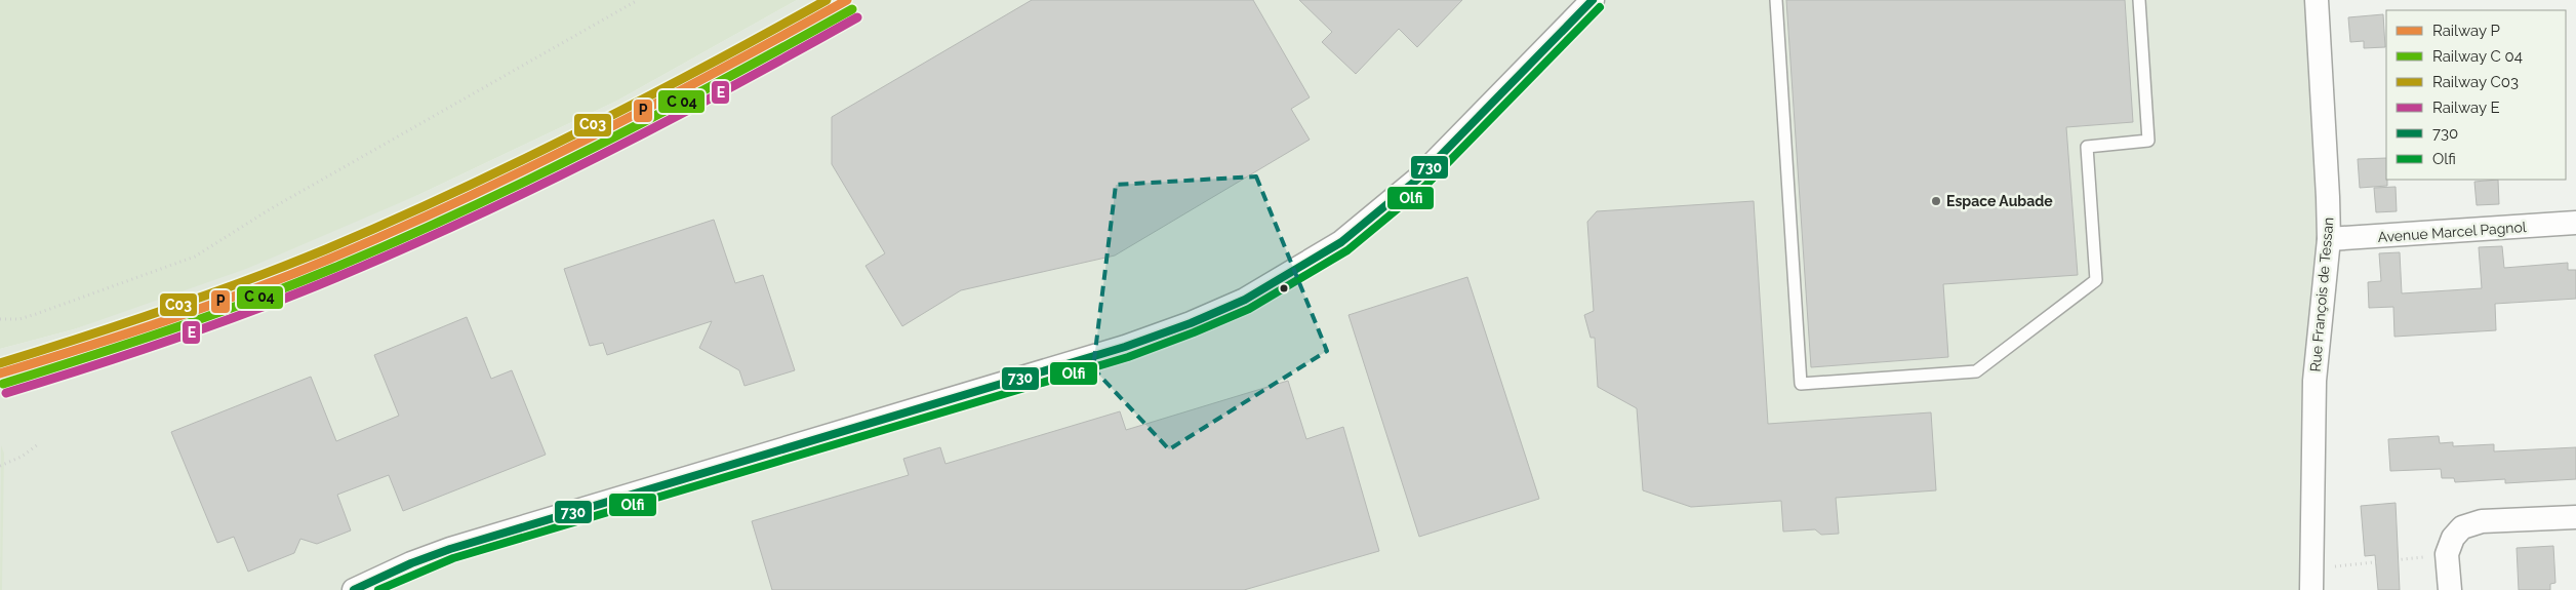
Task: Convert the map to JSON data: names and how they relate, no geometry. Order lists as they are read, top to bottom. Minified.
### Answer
{"streets":{"street":["Avenue Marcel Pagnol","Rue François de Tessan"]},"crossings":[["Avenue Marcel Pagnol","Rue François de Tessan"]],"places":["Espace Aubade"],"lines":["rail line P","rail line C03","transit line 730","transit line Olfi","rail line E"],"legend":["Railway P","Railway C 04","Railway C03","Railway E","730","Olfi"]}
